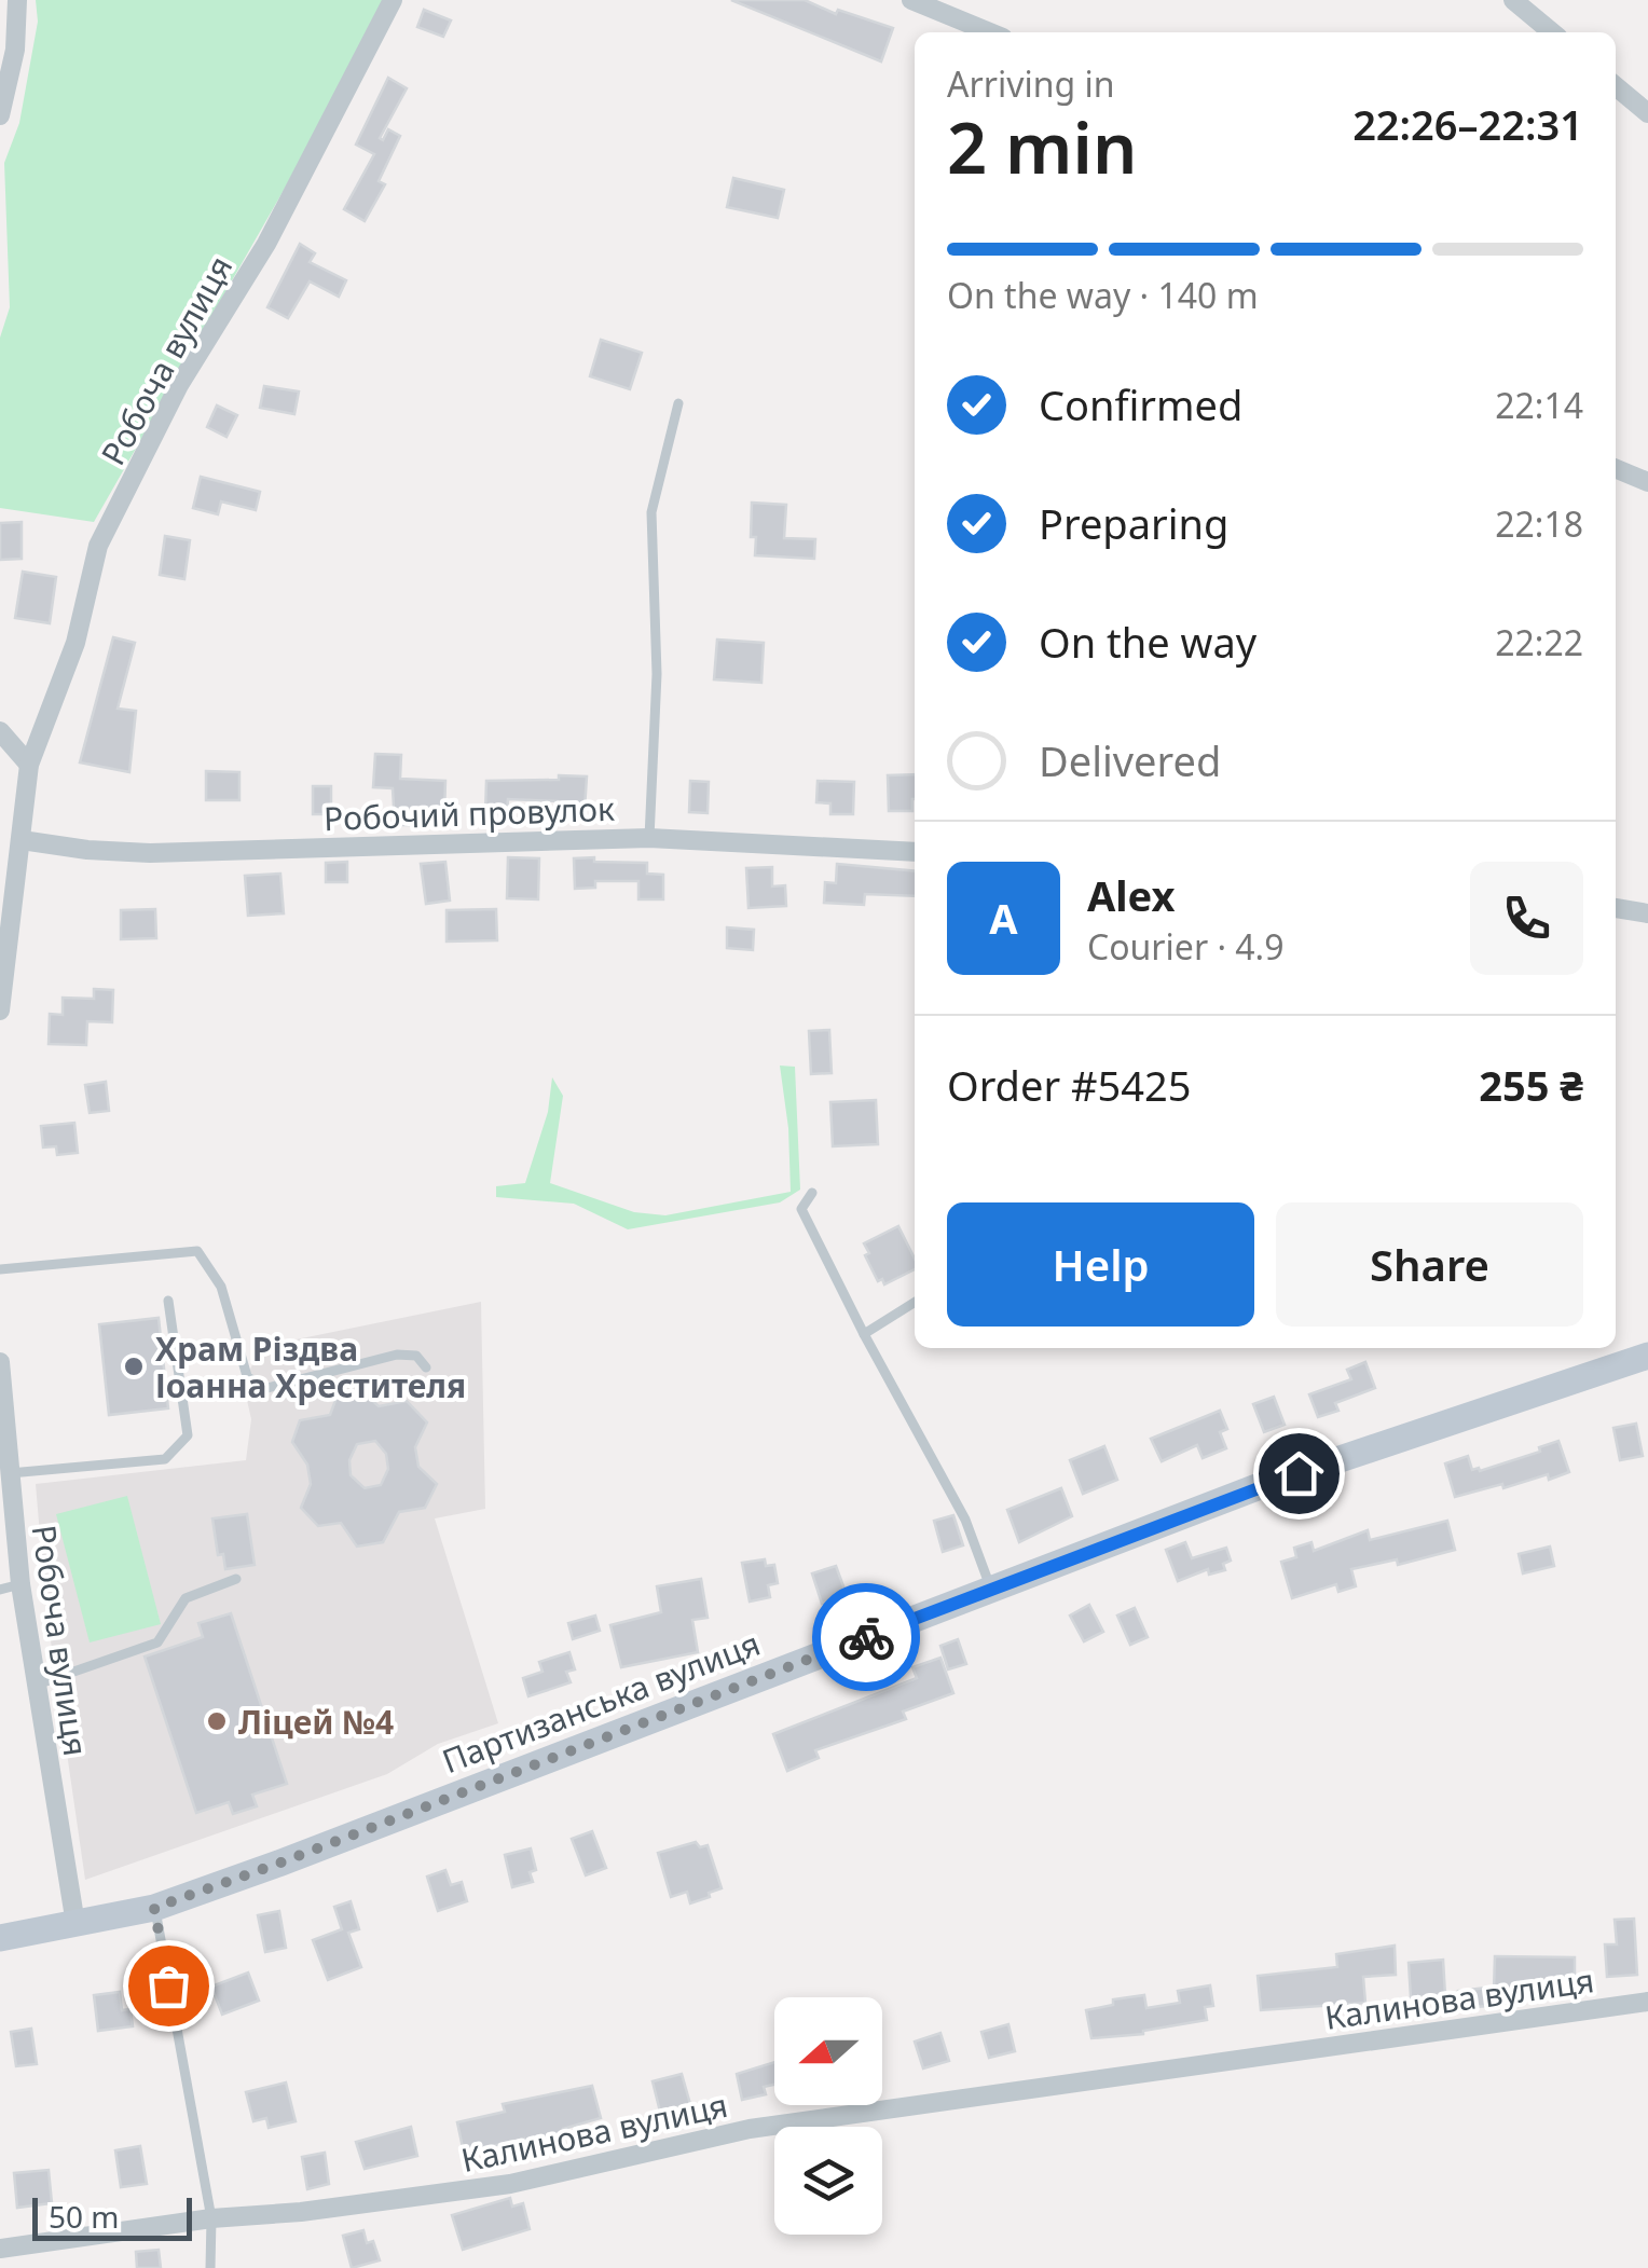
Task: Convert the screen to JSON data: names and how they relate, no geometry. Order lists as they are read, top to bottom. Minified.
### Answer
{"streets":{"main road":["Партизанська вулиця"],"street":["Робоча вулиця","Робочий провулок","Калинова вулиця"]},"crossings":[["Робоча вулиця","Робочий провулок"],["Робоча вулиця","Партизанська вулиця"]],"places":["Храм Різдва Іоанна Хрестителя","Ліцей №4"],"scale_bar":"50 m","north":"left","page":{"heading":["2 min","Arriving in","22:26–22:31"],"panel":["Alex","Courier · 4.9","Order #5425","255 ₴"],"bar":"On the way · 140 m","list":[["Confirmed","22:14"],["Preparing","22:18"],["On the way","22:22"],"Delivered"],"round":"A","buttons":["Help","Share"],"scale":"50 m"}}
